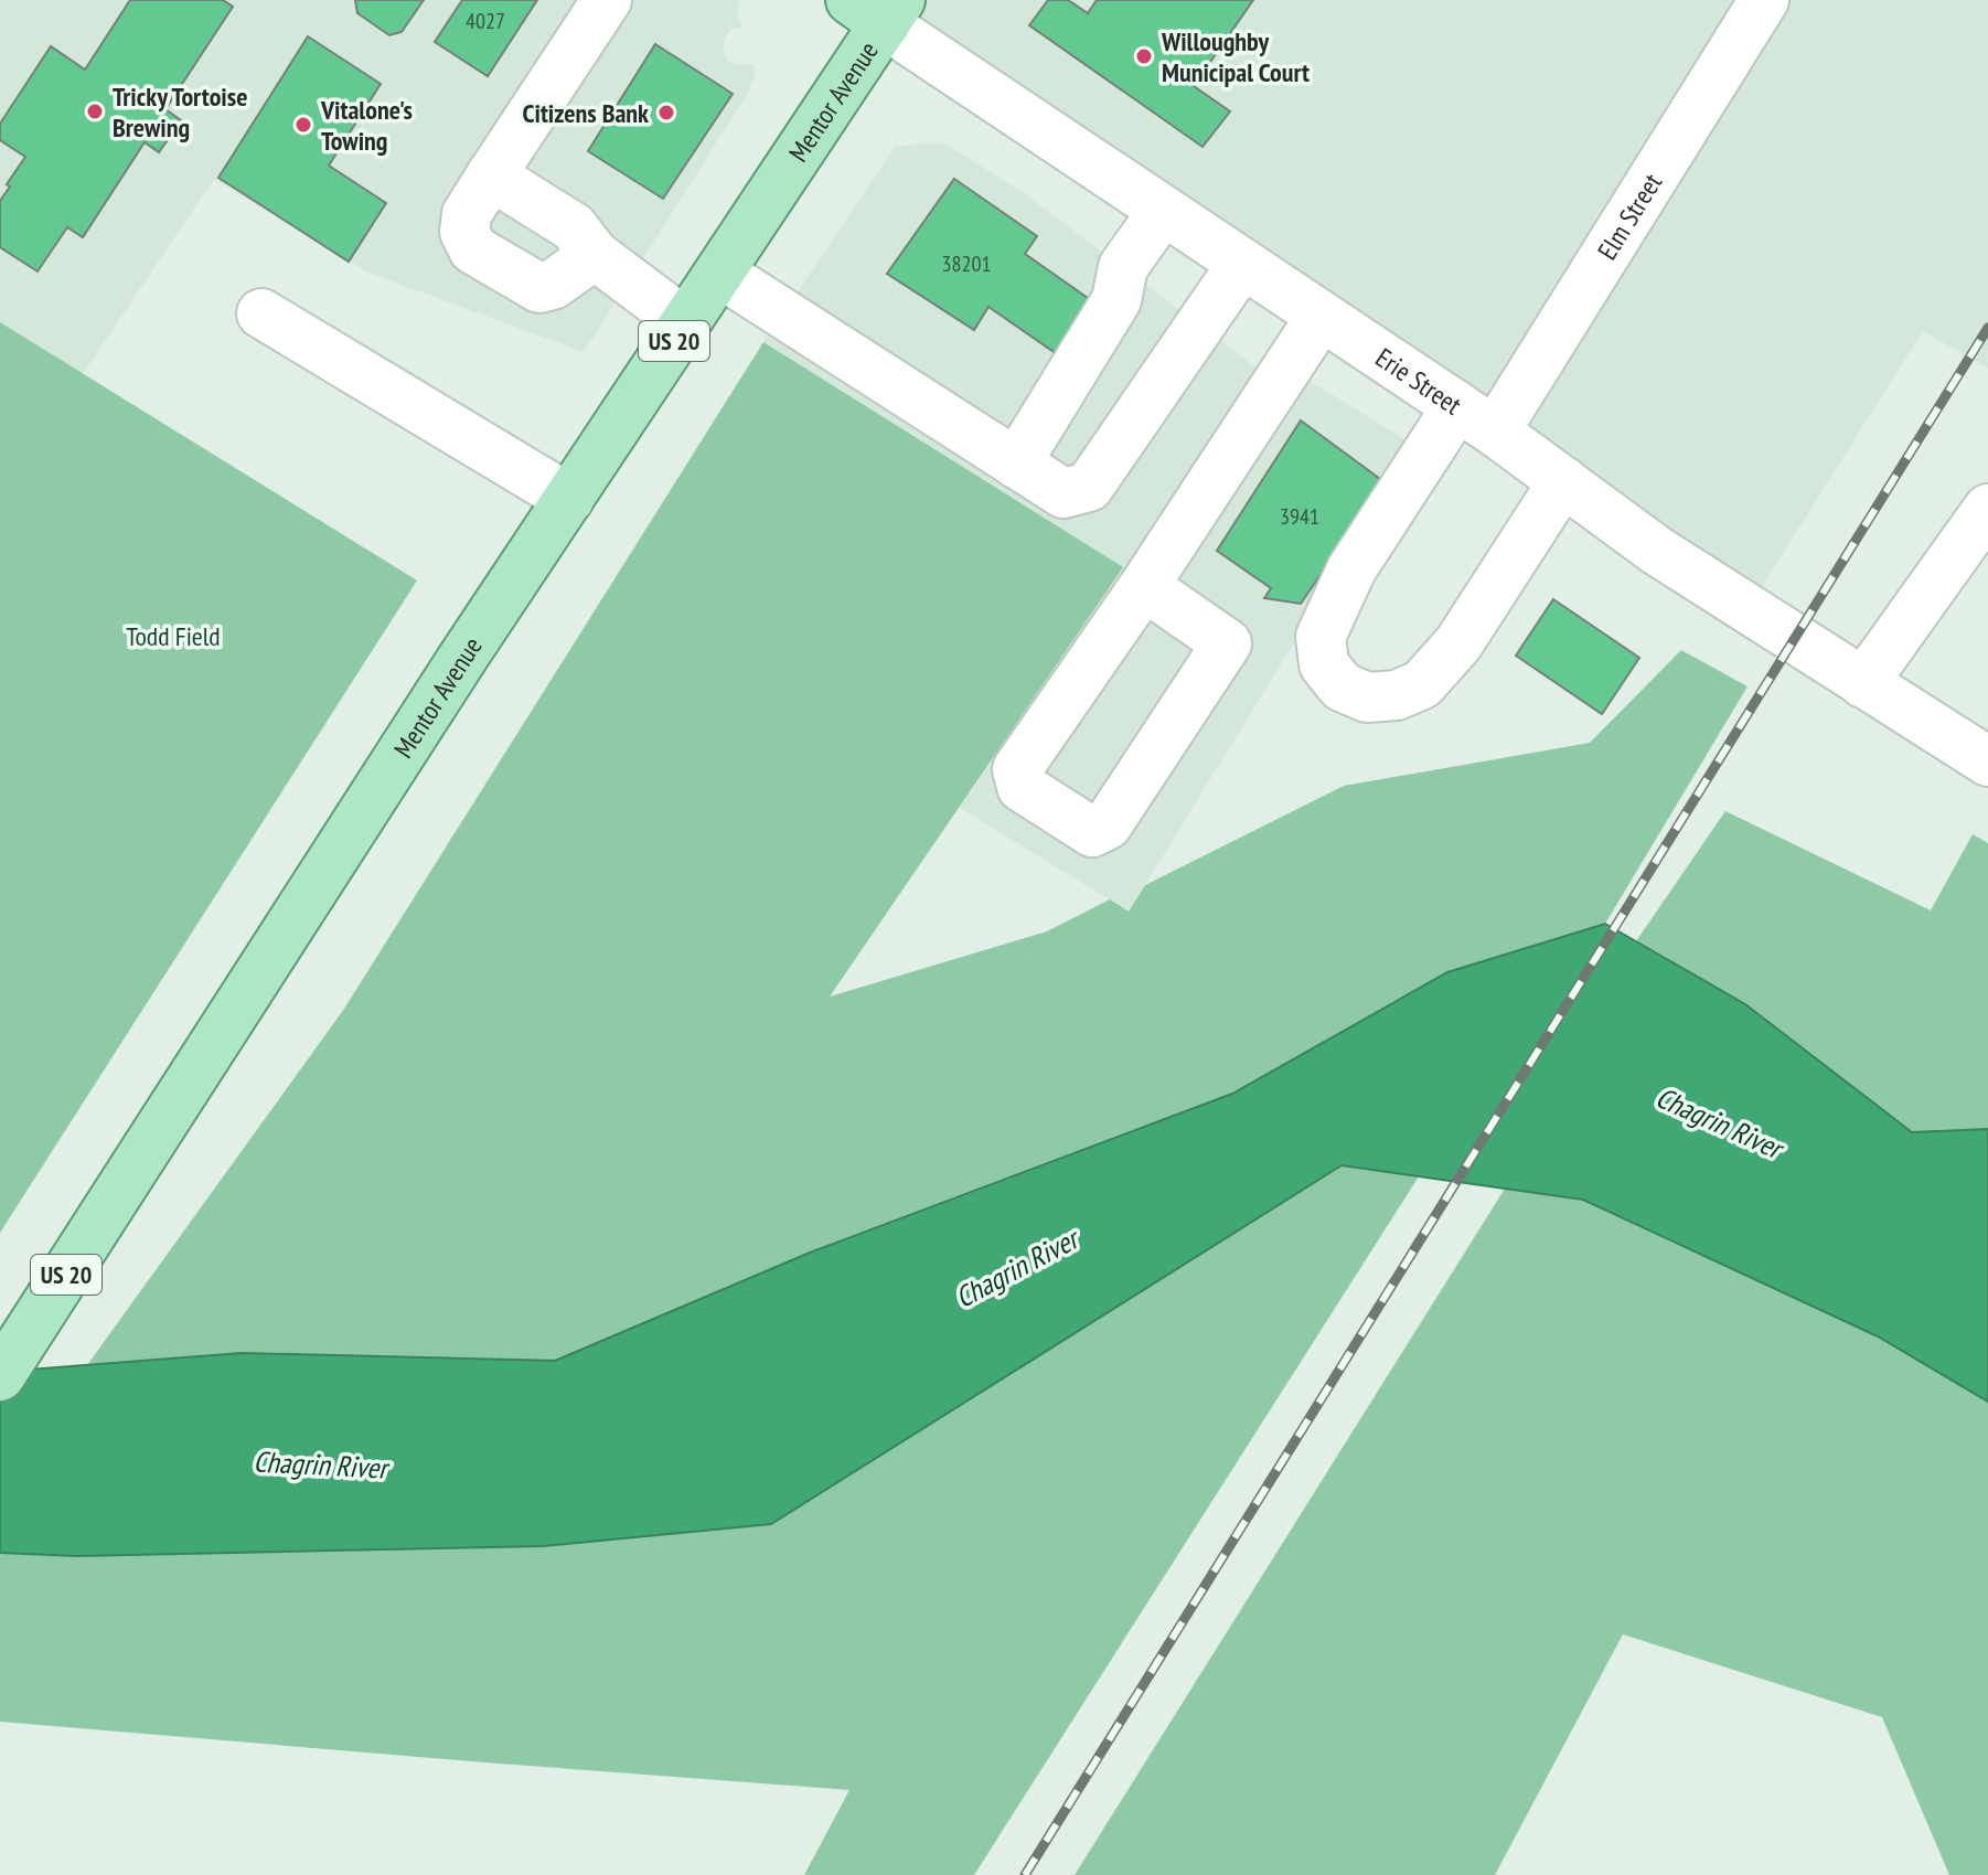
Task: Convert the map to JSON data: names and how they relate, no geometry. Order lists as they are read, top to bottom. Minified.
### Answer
{"streets":{"main road":["Mentor Avenue","US 20"],"street":["Elm Street","Erie Street"]},"crossings":[["Mentor Avenue","Erie Street"],["Elm Street","Erie Street"]],"water":["Chagrin River"],"parks":["Todd Field"],"places":["Willoughby Municipal Court","Tricky Tortoise Brewing","Citizens Bank","Vitalone's Towing"],"house_numbers":["4027","38201","3941"]}
